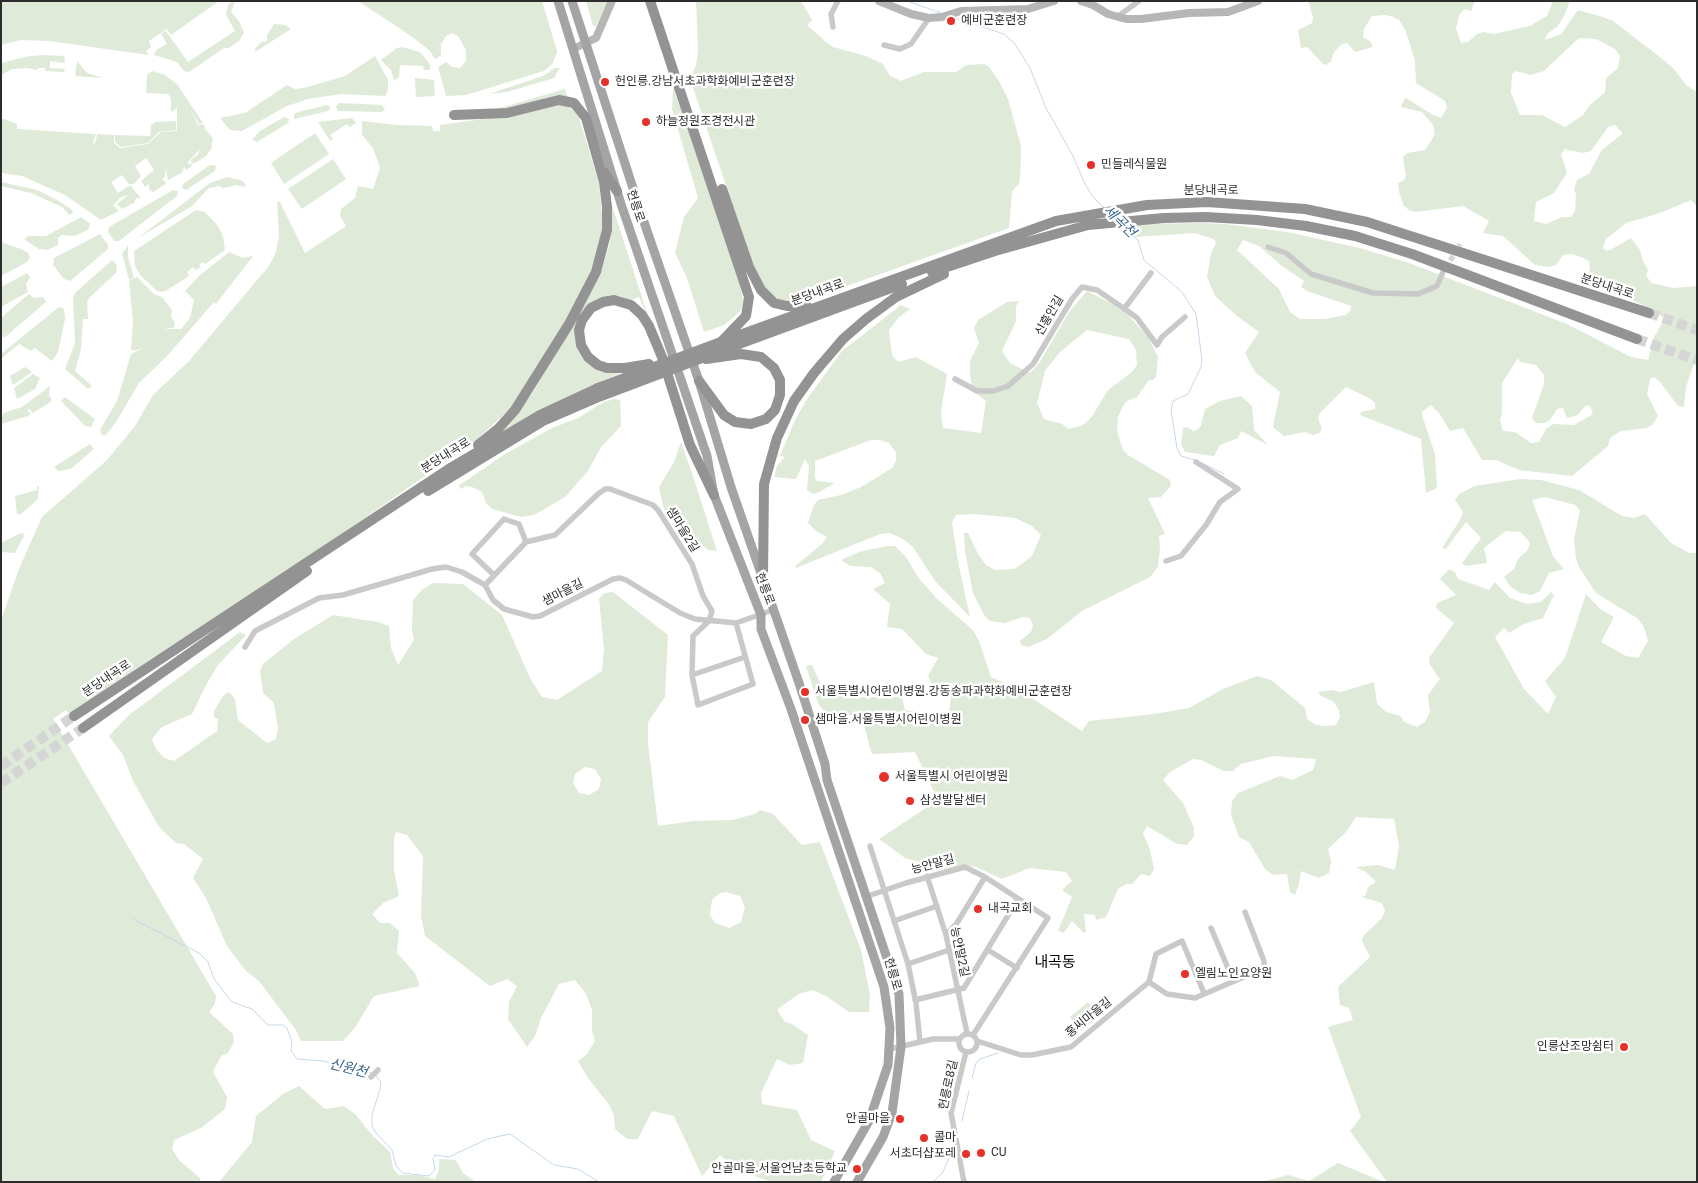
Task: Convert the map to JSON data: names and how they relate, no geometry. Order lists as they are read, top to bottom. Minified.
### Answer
{"streets":{"highway":["분당내곡로"],"main road":["헌릉로"],"street":["신흥안길","샘마을2길","샘마을길","능안말길","능안말2길","홍씨마을길","헌릉로8길"]},"crossings":[["헌릉로","샘마을길"],["헌릉로","능안말길"],["샘마을2길","샘마을길"],["능안말길","능안말2길"],["능안말길","홍씨마을길"],["능안말길","헌릉로8길"],["능안말2길","홍씨마을길"],["능안말2길","헌릉로8길"],["홍씨마을길","헌릉로8길"]],"districts":["내곡동"],"water":["세곡천","신원천"],"places":["예비군훈련장","헌인릉.강남서초과학화예비군훈련장","하늘정원조경전시관","민들레식물원","서울특별시어린이병원.강동송파과학화예비군훈련장","샘마을.서울특별시어린이병원","서울특별시 어린이병원","삼성발달센터","내곡교회","엘림노인요양원","인릉산조망쉼터","안골마을","콜마","CU","서초더샵포레","안골마을.서울언남초등학교"]}
